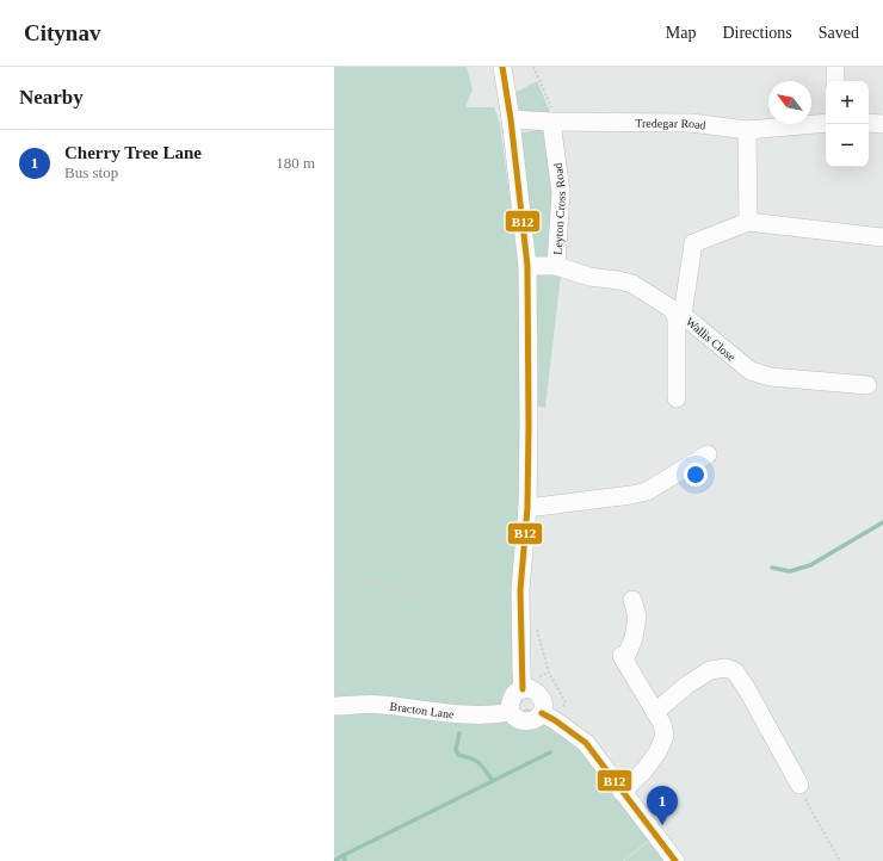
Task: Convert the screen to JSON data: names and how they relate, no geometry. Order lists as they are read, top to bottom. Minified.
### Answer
{"streets":{"street":["Tredegar Road","Leyton Cross Road","Wallis Close","Bracton Lane"]},"crossings":[["Tredegar Road","Leyton Cross Road"]],"lines":["transit line B12"],"north":"top left","page":{"header":"Citynav","nav":["Map","Directions","Saved"],"heading":"Nearby","map_buttons":["+","−"],"list":[{"mark":"1","name":"Cherry Tree Lane","note":"Bus stop","value":"180 m"}],"pins":"1"}}
